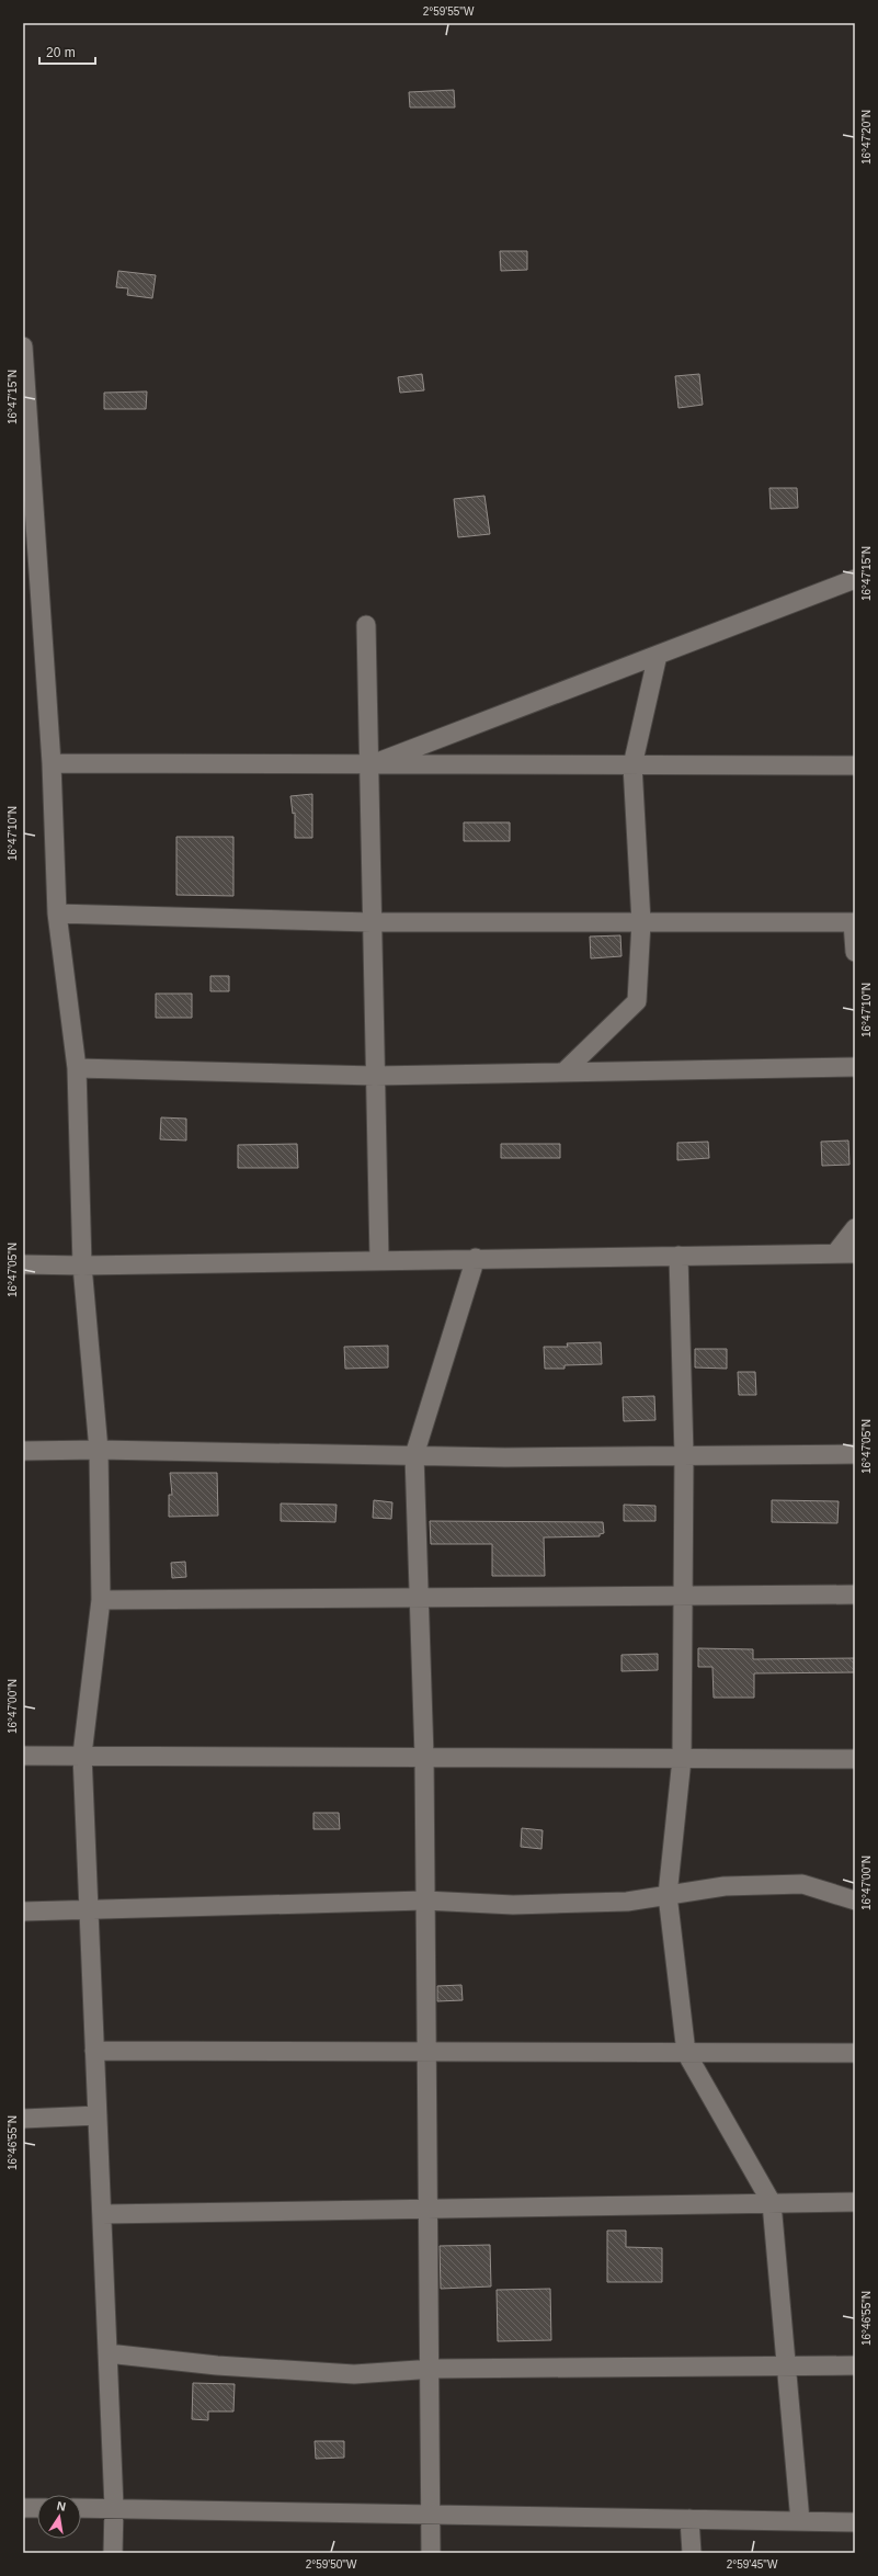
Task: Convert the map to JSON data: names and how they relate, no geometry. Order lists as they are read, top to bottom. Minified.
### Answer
{"scale_bar":"20 m","north":"top","coordinates":["2°59'55\"W","16°47'20\"N","16°47'15\"N","16°47'10\"N","16°47'05\"N","16°47'00\"N","16°46'55\"N","2°59'50\"W","2°59'45\"W"]}
